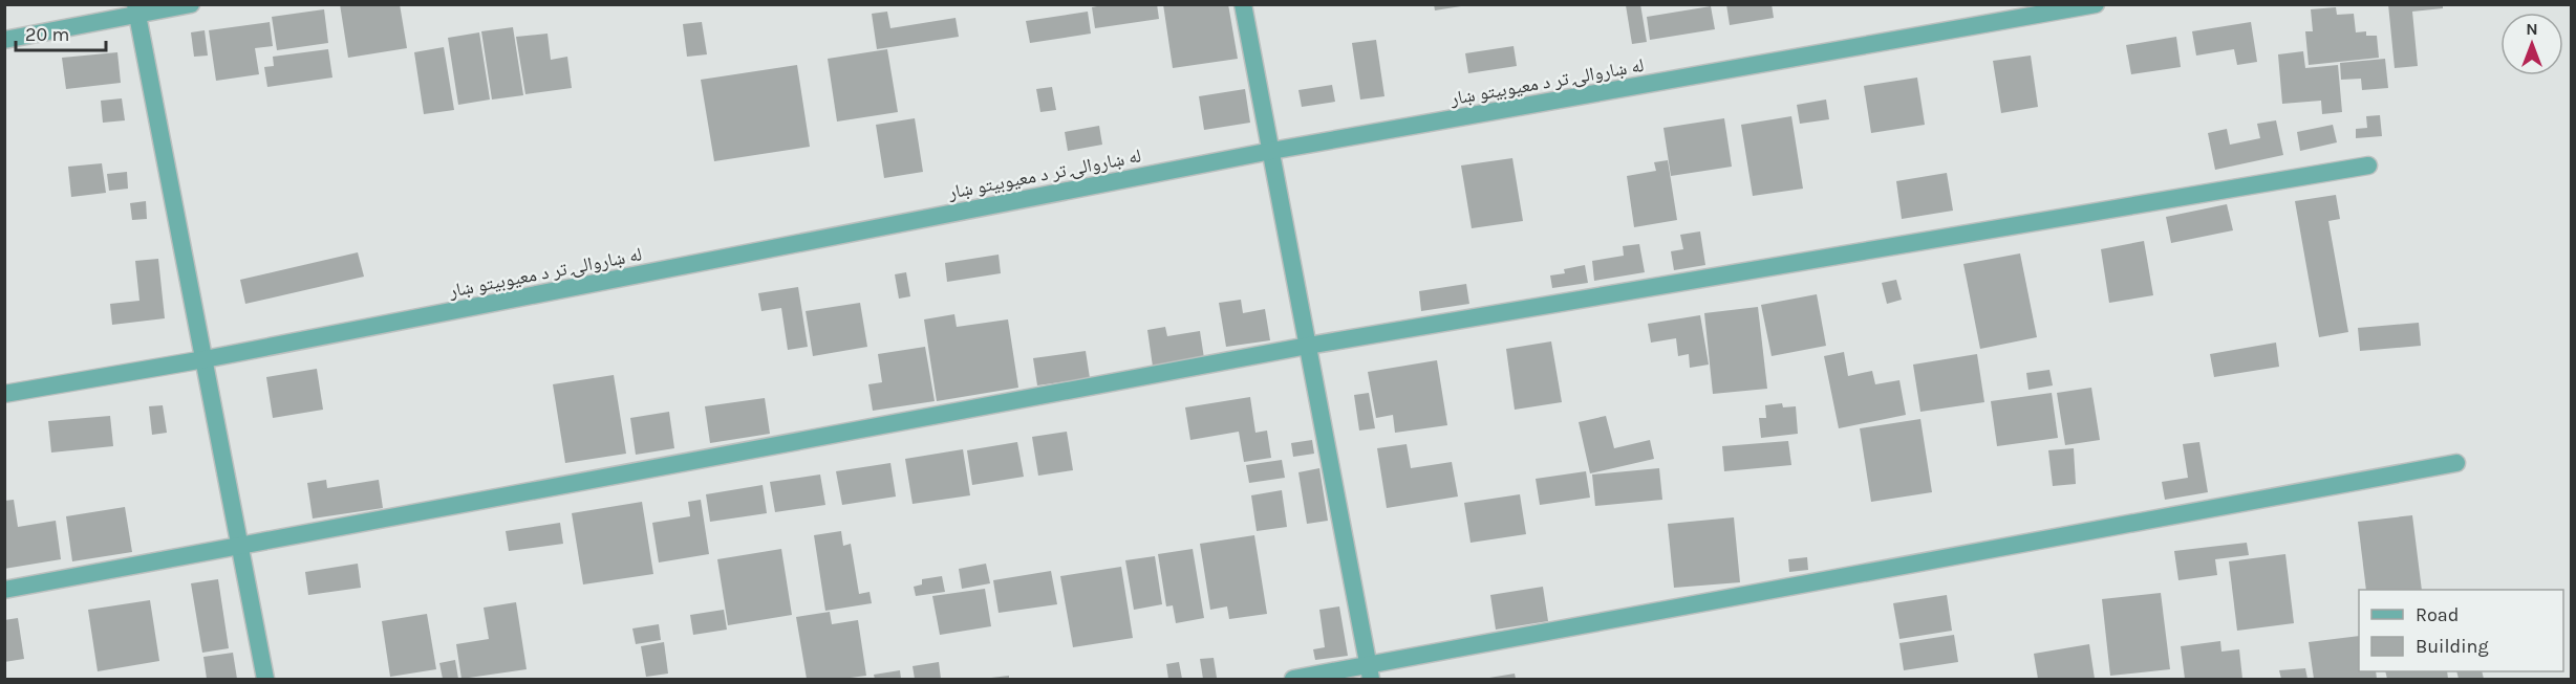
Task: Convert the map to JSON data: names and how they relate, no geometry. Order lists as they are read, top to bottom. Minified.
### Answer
{"streets":{"street":["له ښاروالۍ تر د معیوبیتو ښار"]},"legend":["Road","Building"],"scale_bar":"20 m","north":"top"}
